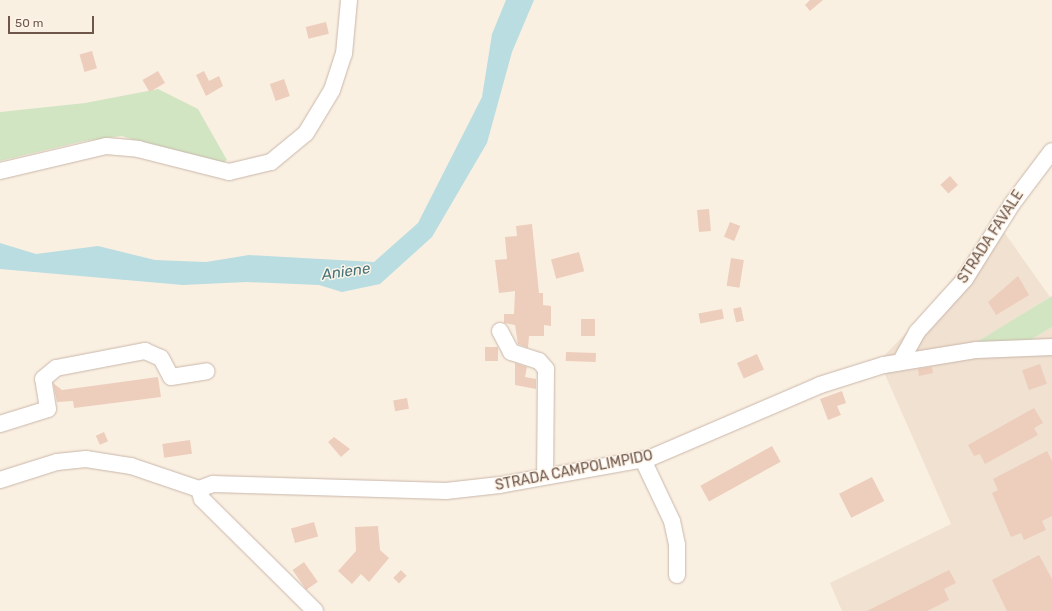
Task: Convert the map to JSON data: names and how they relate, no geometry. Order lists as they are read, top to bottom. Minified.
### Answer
{"streets":{"street":["STRADA FAVALE","STRADA CAMPOLIMPIDO"]},"crossings":[["STRADA FAVALE","STRADA CAMPOLIMPIDO"]],"water":["Aniene"],"scale_bar":"50 m"}
